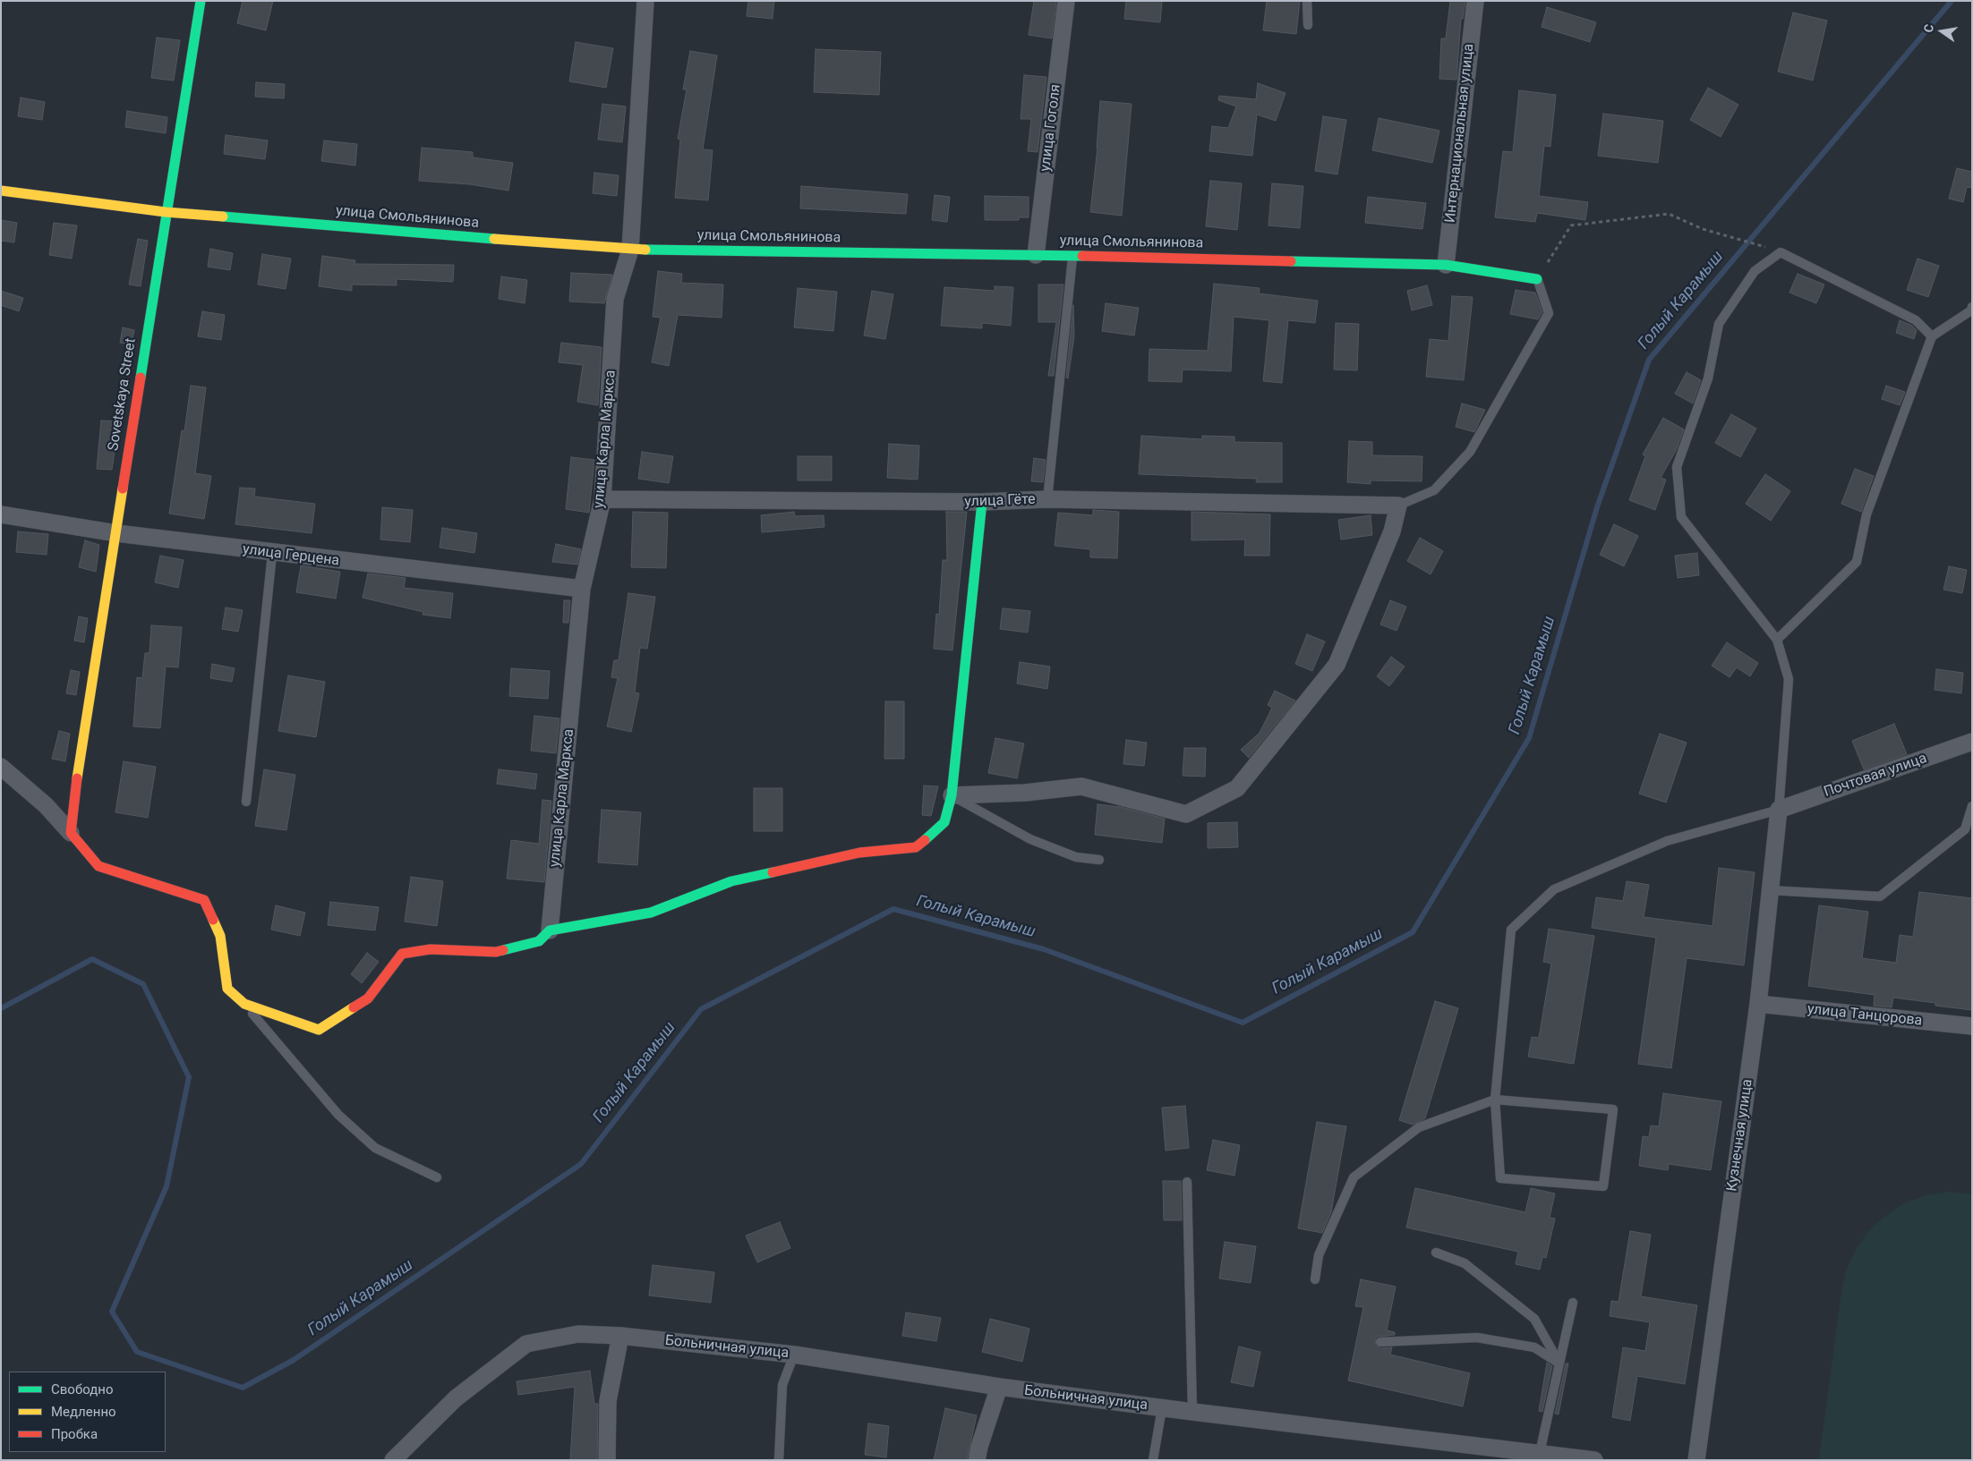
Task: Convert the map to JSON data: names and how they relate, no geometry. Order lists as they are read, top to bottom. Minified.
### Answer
{"streets":{"street":["улица Гоголя","Интернациональная улица","улица Смольянинова","Sovetskaya Street","улица Карла Маркса","улица Гёте","улица Герцена","Почтовая улица","улица Танцорова","Кузнечная улица","Больничная улица"]},"crossings":[["улица Гоголя","улица Смольянинова"],["Интернациональная улица","улица Смольянинова"],["улица Смольянинова","Sovetskaya Street"],["улица Смольянинова","улица Карла Маркса"],["Sovetskaya Street","улица Герцена"],["улица Карла Маркса","улица Гёте"],["улица Карла Маркса","улица Герцена"],["Почтовая улица","Кузнечная улица"],["улица Танцорова","Кузнечная улица"]],"water":["Голый Карамыш"],"legend":["Свободно","Медленно","Пробка"],"north":"left"}
